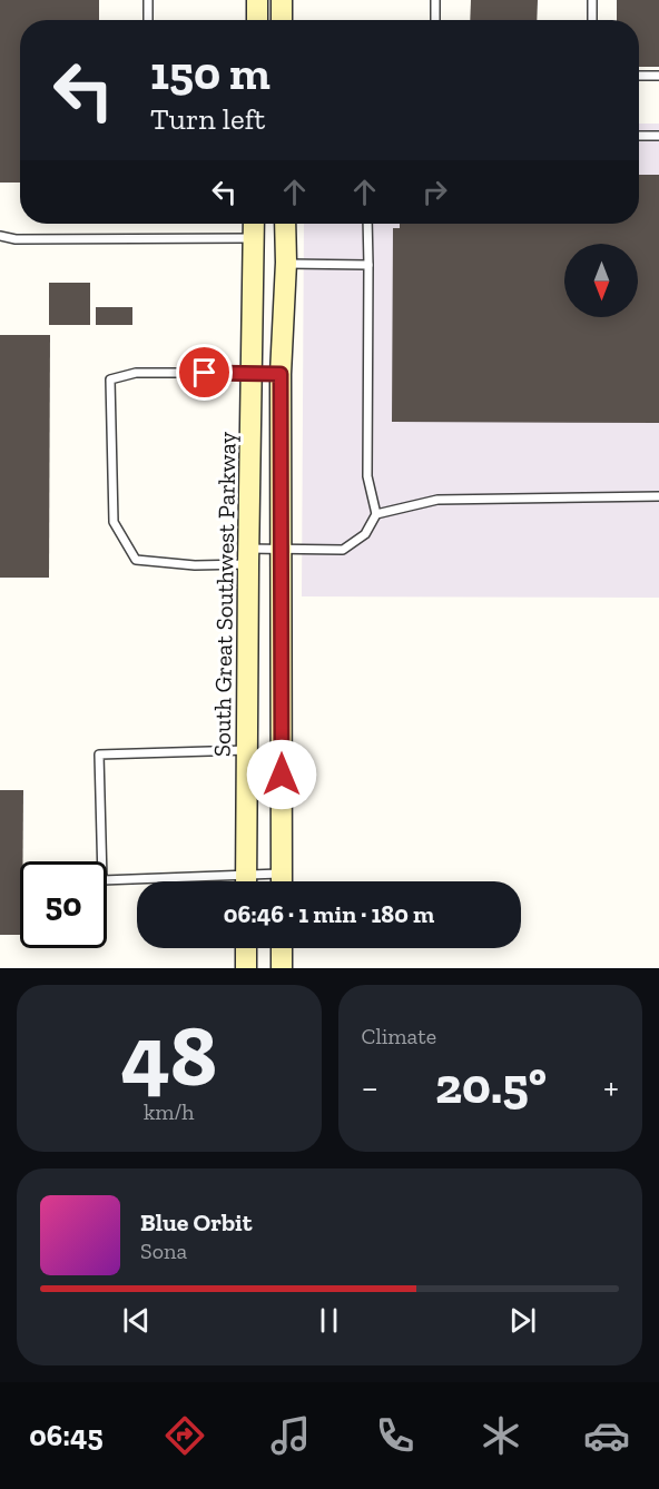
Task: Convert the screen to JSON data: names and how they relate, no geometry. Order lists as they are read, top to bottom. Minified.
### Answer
{"streets":{"main road":["South Great Southwest Parkway"]},"north":"bottom","page":{"turn":["150 m","Turn left"],"limit":"50","trip":"06:46 · 1 min · 180 m","tile":[["48","km/h"],"Climate"],"heat":["−","20.5°","+"],"song":["Blue Orbit","Sona"],"tabs":"06:45"}}
